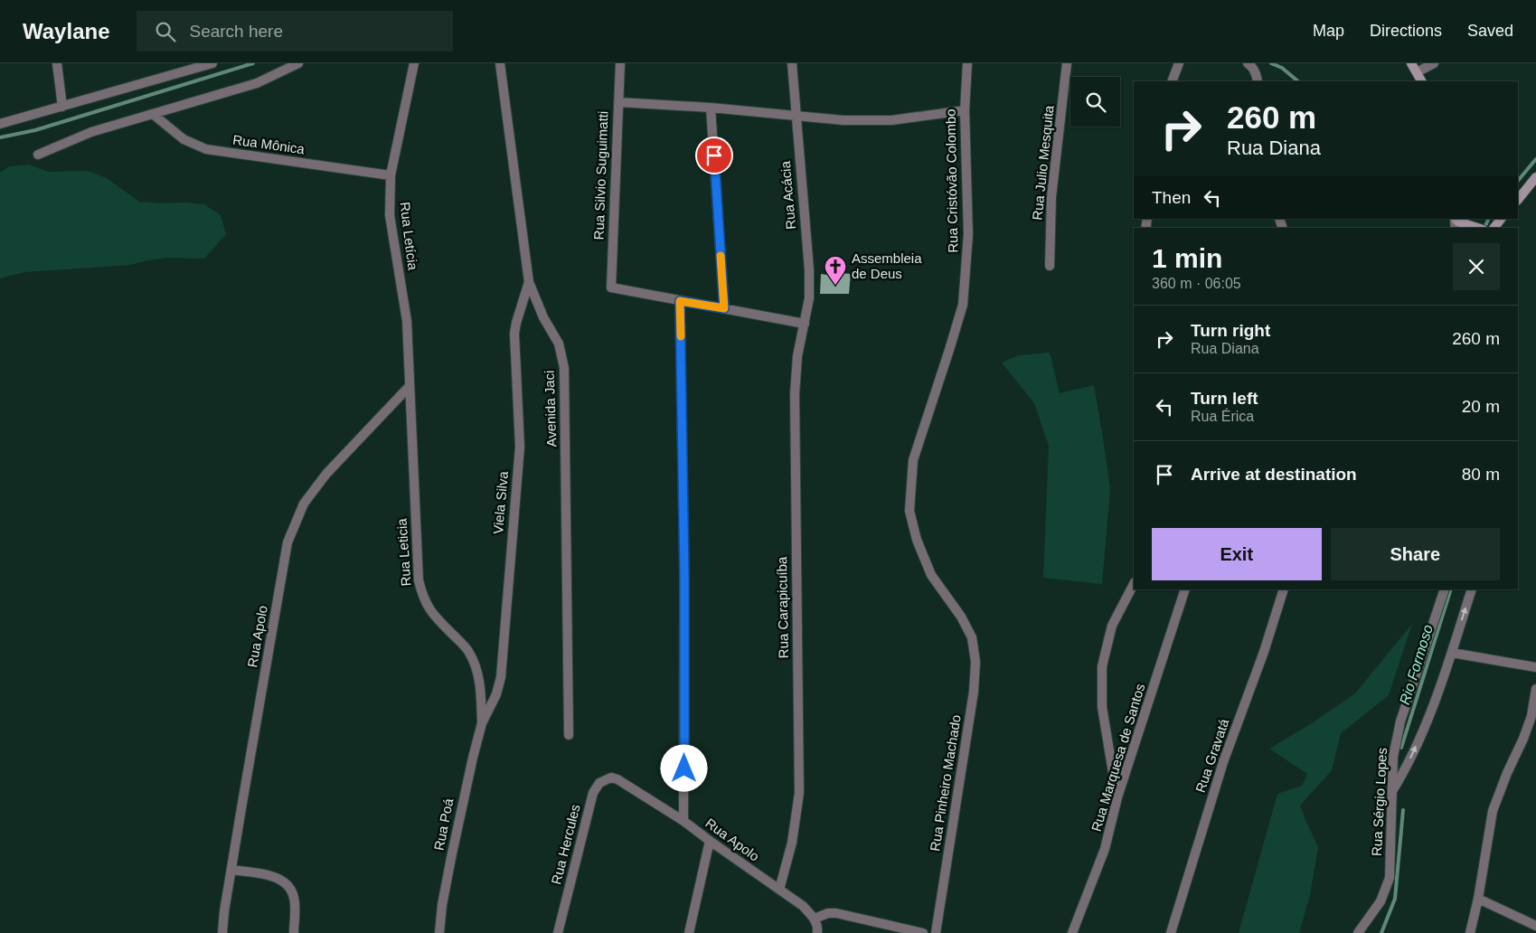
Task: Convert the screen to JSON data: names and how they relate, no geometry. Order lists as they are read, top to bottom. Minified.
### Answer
{"streets":{"street":["Rua Mônica","Rua Julio Mesquita","Rua Silvio Suguimatti","Rua Cristóvão Colombo","Rua Acácia","Rua Letícia","Avenida Jaci","Viela Silva","Rua Leticia","Rua Carapicuíba","Rua Apolo","Rua Gravatá","Rua Marquesa de Santos","Rua Pinheiro Machado","Rua Sérgio Lopes","Rua Poá","Rua Hercules"]},"crossings":[["Rua Mônica","Rua Letícia"],["Rua Cristóvão Colombo","Rua Pinheiro Machado"],["Rua Acácia","Rua Carapicuíba"],["Rua Letícia","Rua Leticia"],["Rua Letícia","Rua Apolo"],["Avenida Jaci","Viela Silva"],["Viela Silva","Rua Leticia"],["Viela Silva","Rua Poá"],["Rua Leticia","Rua Apolo"],["Rua Leticia","Rua Poá"],["Rua Carapicuíba","Rua Apolo"],["Rua Apolo","Rua Hercules"]],"water":["Rio Formoso"],"places":{"church":["Assembleia de Deus"]},"page":{"header":"Waylane","search":"Search here","nav":["Map","Directions","Saved"],"turn":["260 m","Rua Diana"],"then":"Then","heading":["1 min","360 m · 06:05"],"list":[{"name":"Turn right","note":"Rua Diana","value":"260 m"},{"name":"Turn left","note":"Rua Érica","value":"20 m"},{"name":"Arrive at destination","value":"80 m"}],"buttons":["Exit","Share"]}}
